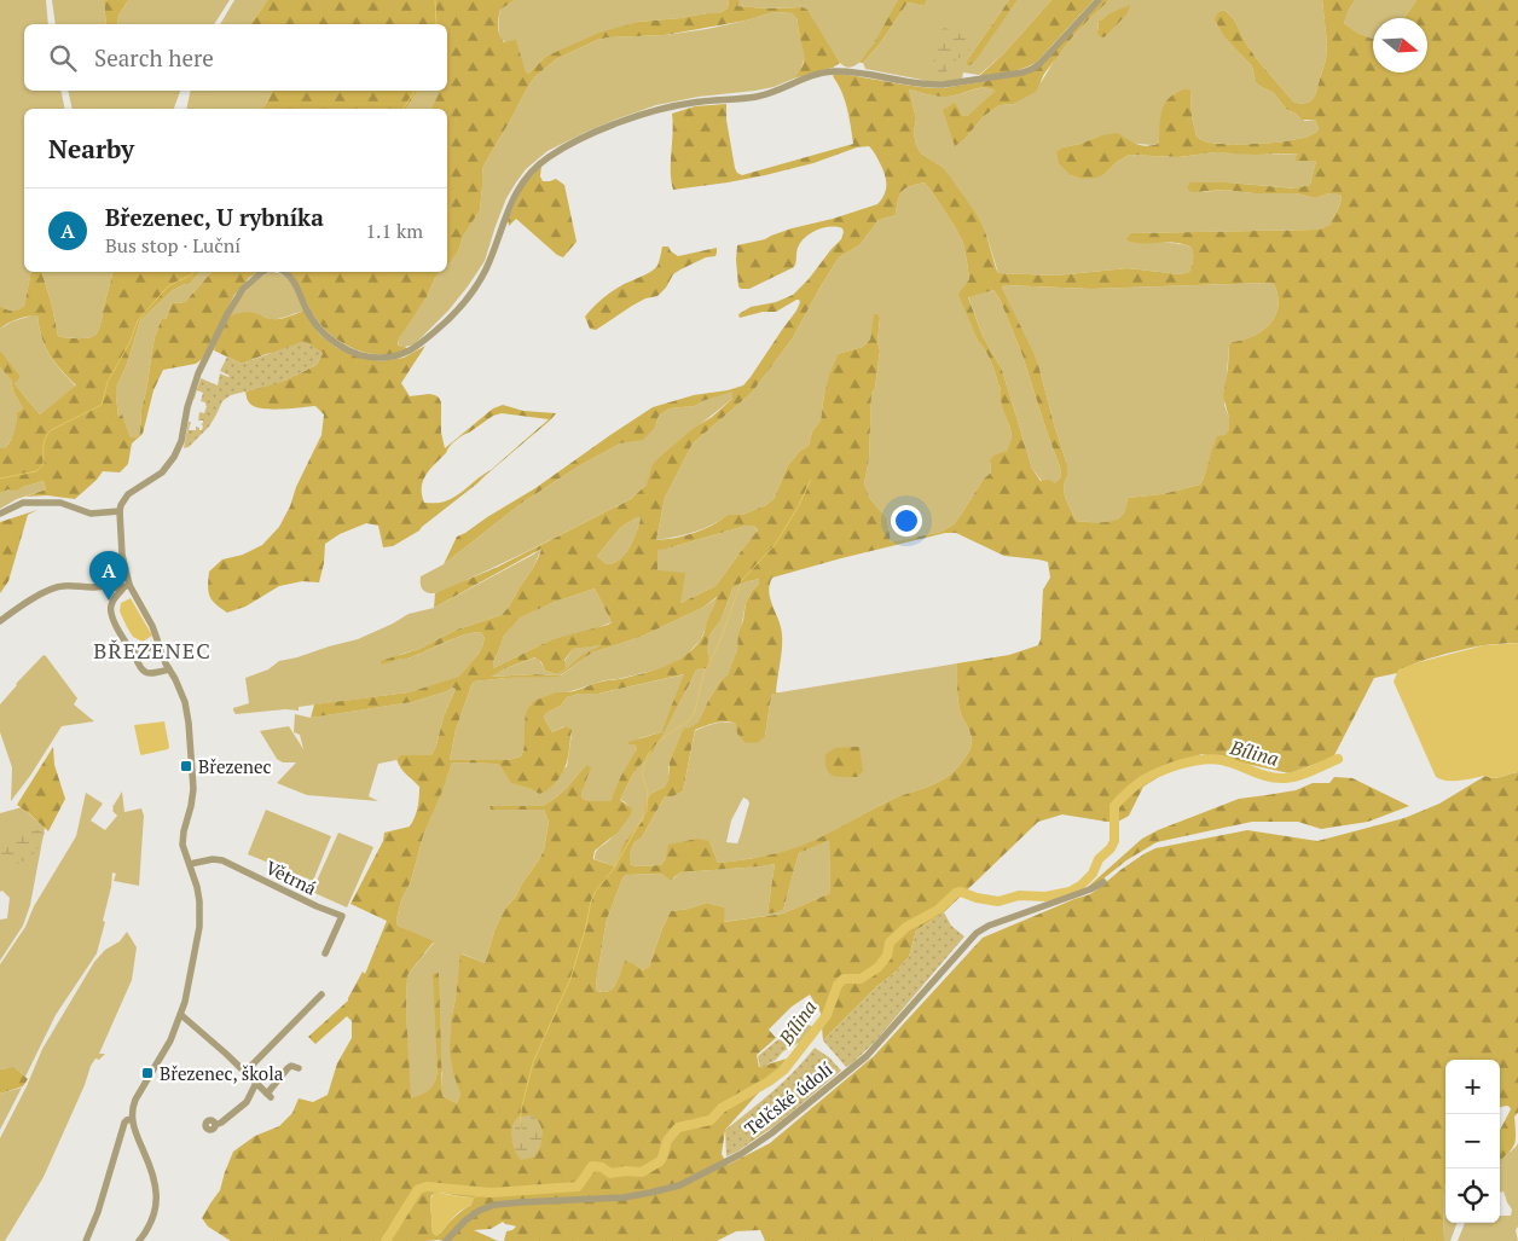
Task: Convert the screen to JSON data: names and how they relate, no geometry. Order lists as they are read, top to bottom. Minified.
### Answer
{"streets":{"street":["Větrná","Telčské údolí"]},"districts":["BŘEZENEC"],"water":["Bílina"],"places":{"transit":["Březenec","Březenec, škola"]},"north":"right","page":{"search":"Search here","heading":"Nearby","list":[{"mark":"A","name":"Březenec, U rybníka","note":"Bus stop · Luční","value":"1.1 km"}],"pins":"A","map_buttons":["+","−"]}}
